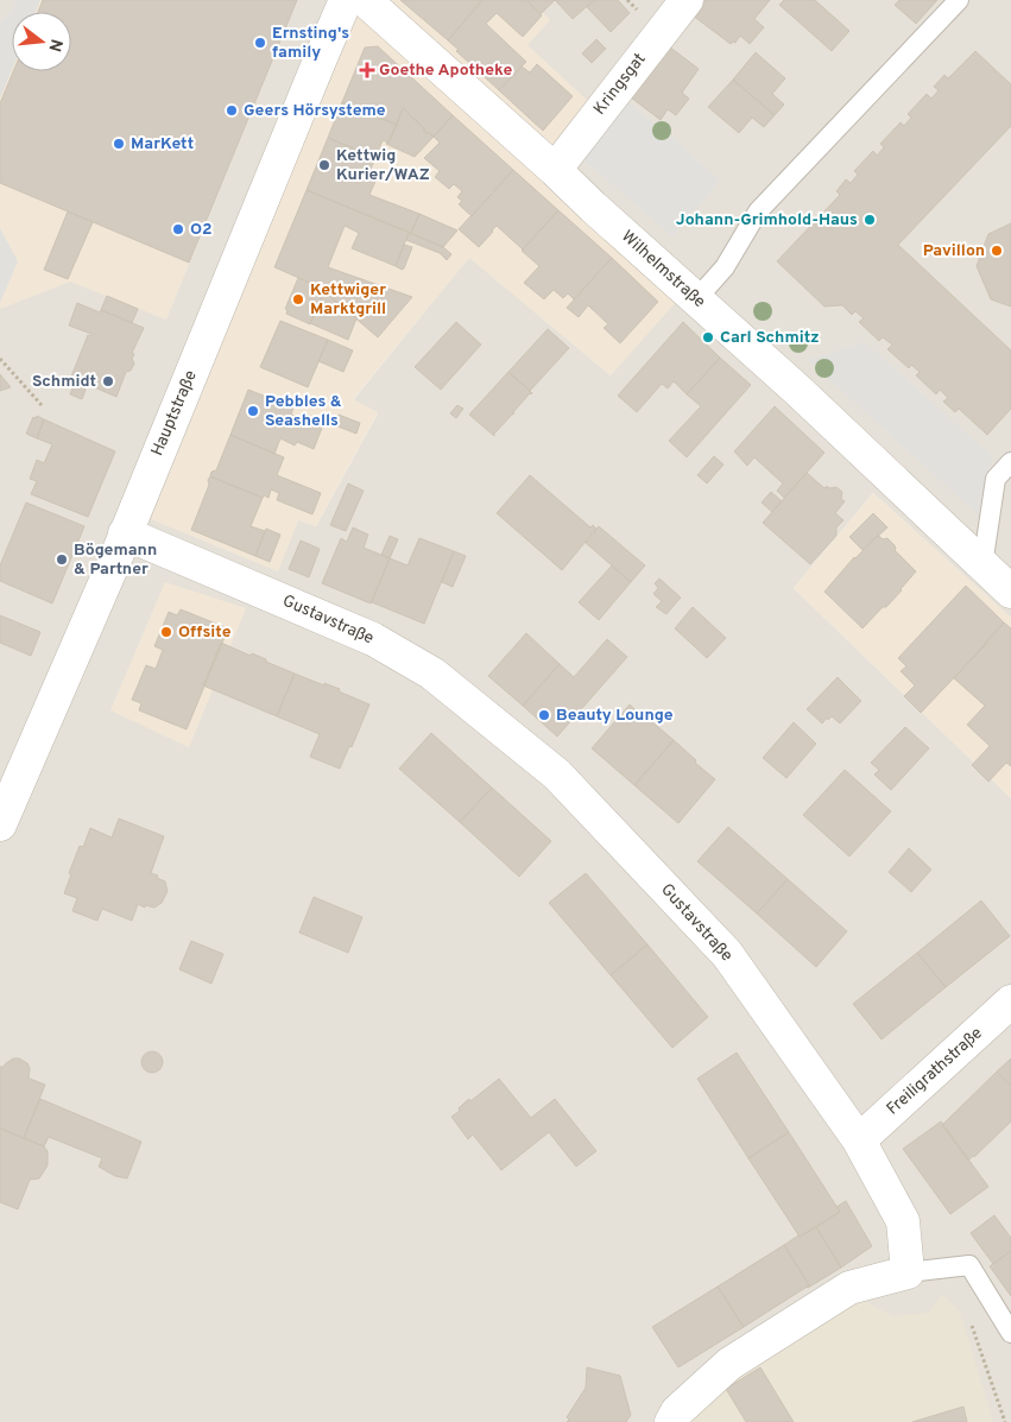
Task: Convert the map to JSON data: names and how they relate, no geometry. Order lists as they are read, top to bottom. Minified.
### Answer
{"streets":{"street":["Kringsgat","Wilhelmstraße","Hauptstraße","Gustavstraße","Freiligrathstraße"]},"crossings":[["Kringsgat","Wilhelmstraße"],["Hauptstraße","Gustavstraße"],["Gustavstraße","Freiligrathstraße"]],"places":{"other":["Ernsting's family","Geers Hörsysteme","MarKett","Kettwig Kurier/WAZ","Johann-Grimhold-Haus","O2","Pavillon","Kettwiger Marktgrill","Carl Schmitz","Schmidt","Pebbles & Seashells","Bögemann & Partner","Offsite","Beauty Lounge"],"health":["Goethe Apotheke"]},"north":"right"}
